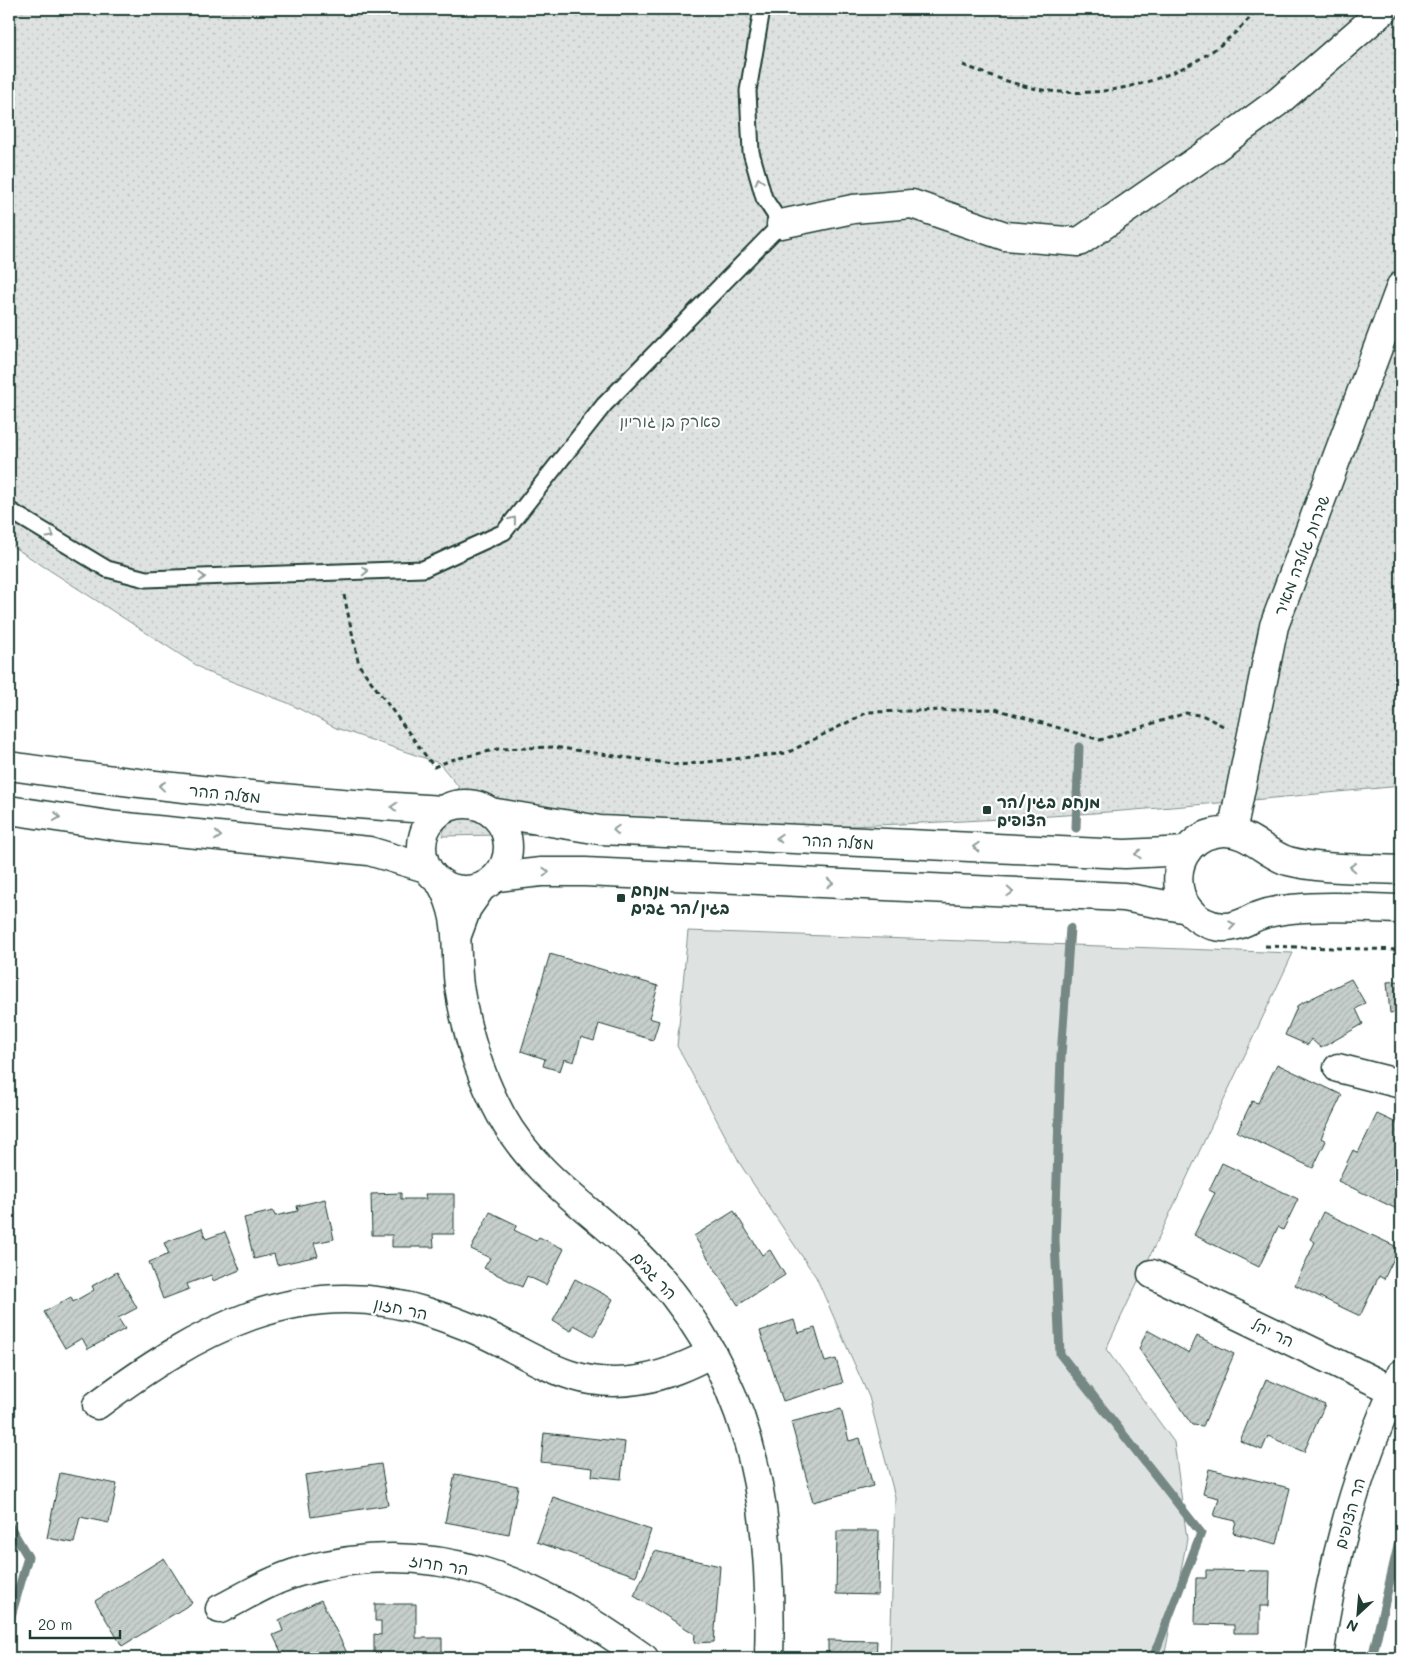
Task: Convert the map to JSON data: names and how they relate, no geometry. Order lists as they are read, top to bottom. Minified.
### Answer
{"streets":{"main road":["שדרות גולדה מאיר","מעלה ההר","הר גבים","הר חזון","הר יהל","הר הצופים","הר חרוז"]},"crossings":[["מעלה ההר","הר גבים"],["הר גבים","הר חזון"],["הר יהל","הר הצופים"]],"parks":["פארק בן גוריון"],"places":{"transit":["מנחם בגין/הר הצופים","מנחם בגין/הר גבים"]},"scale_bar":"20 m","north":"bottom left"}
